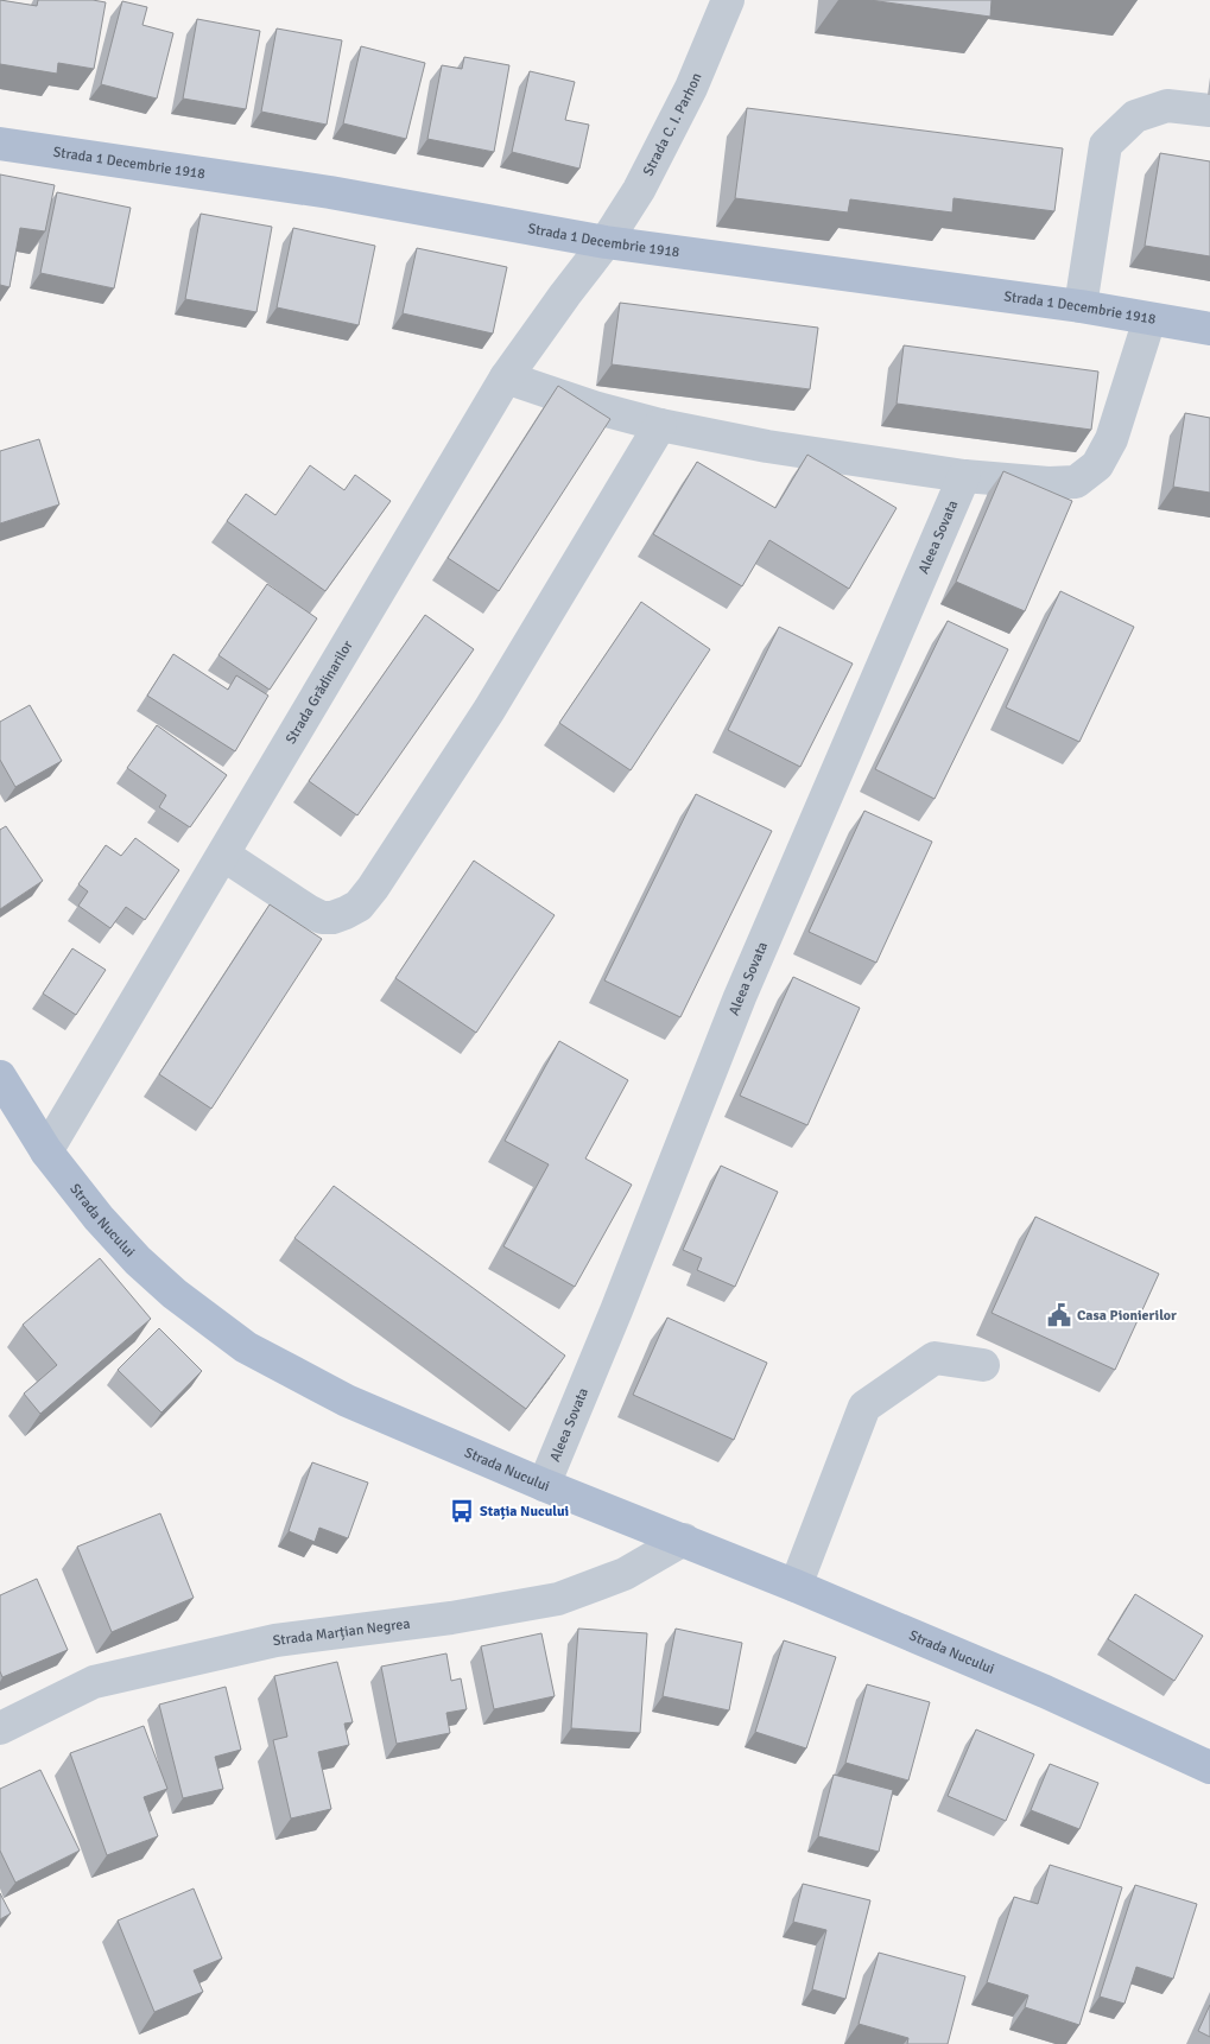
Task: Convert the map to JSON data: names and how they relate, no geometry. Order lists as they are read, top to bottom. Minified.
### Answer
{"streets":{"main road":["Strada 1 Decembrie 1918","Strada Nucului"],"street":["Strada C. I. Parhon","Aleea Sovata","Strada Grădinarilor","Strada Marțian Negrea"]},"crossings":[["Strada C. I. Parhon","Strada 1 Decembrie 1918"],["Strada C. I. Parhon","Strada Grădinarilor"],["Strada 1 Decembrie 1918","Strada Grădinarilor"],["Aleea Sovata","Strada Nucului"],["Strada Grădinarilor","Strada Nucului"],["Strada Nucului","Strada Marțian Negrea"]],"places":{"public building":["Casa Pionierilor"],"bus stop":["Stația Nucului"]}}
